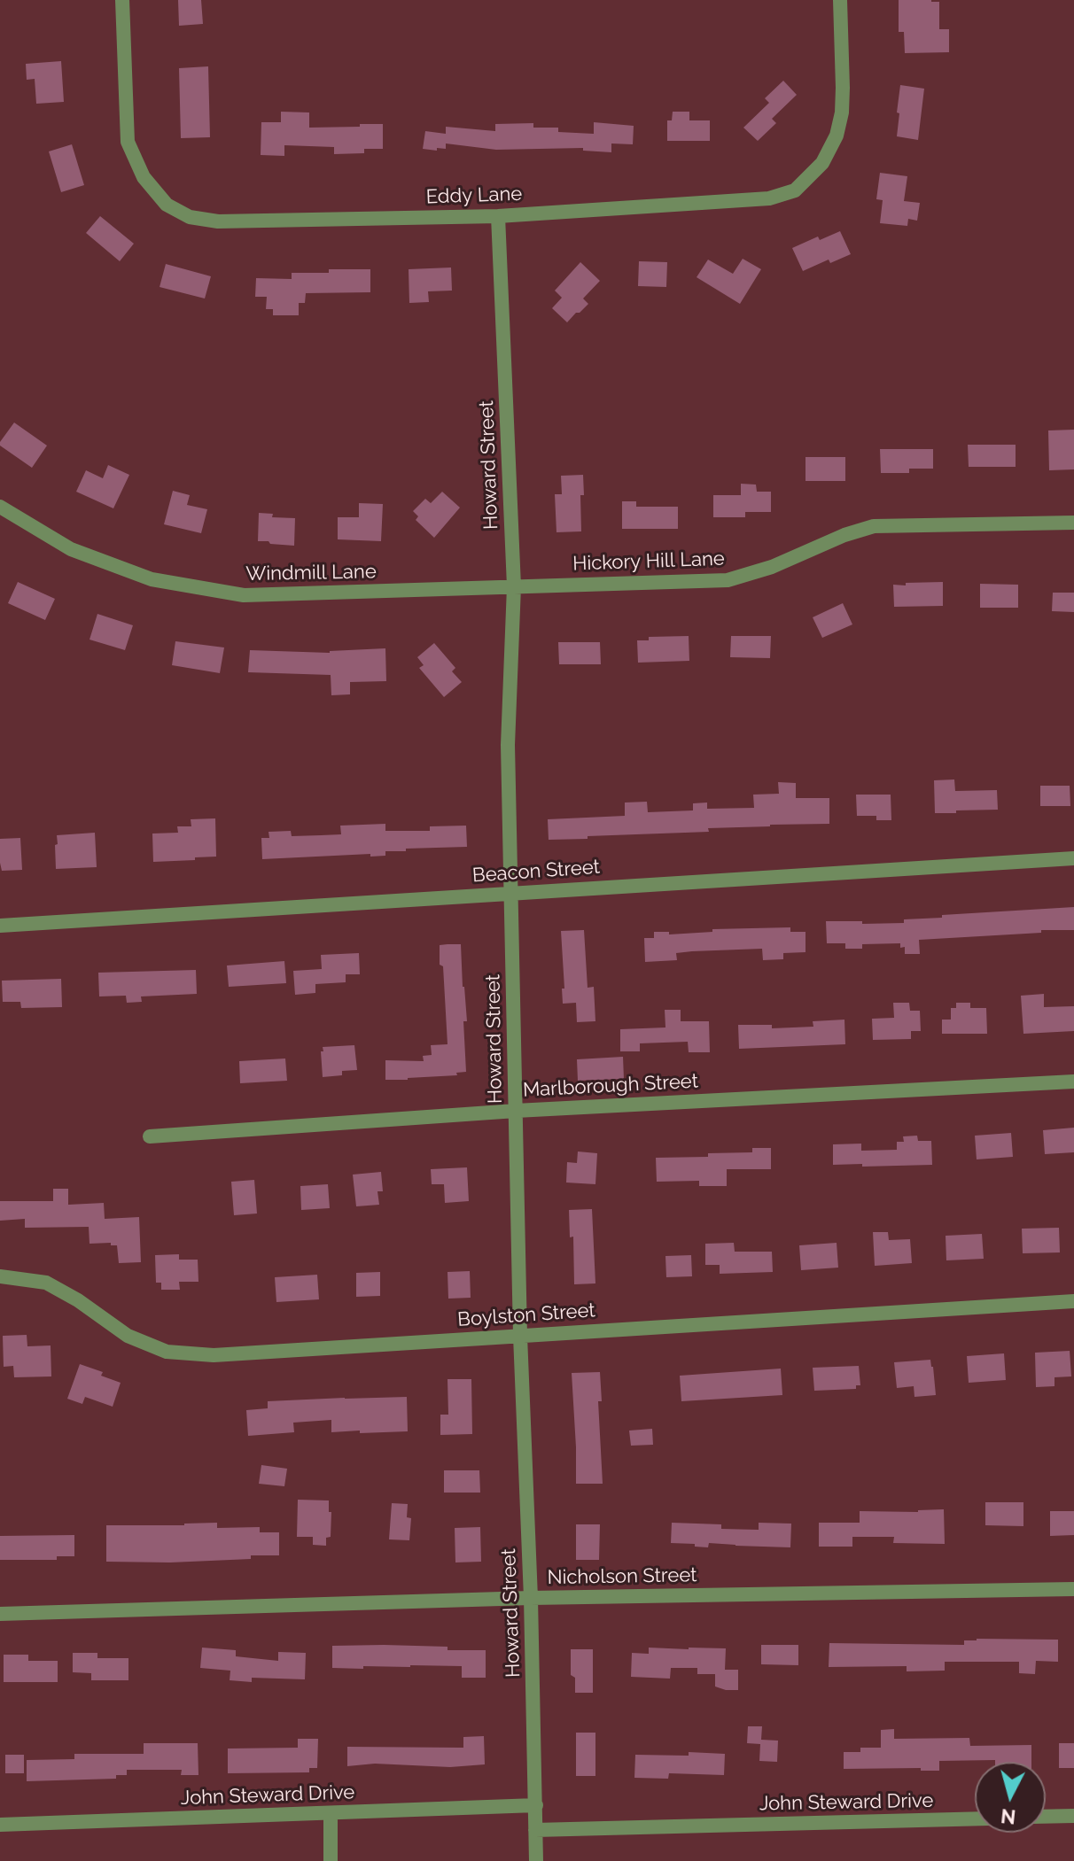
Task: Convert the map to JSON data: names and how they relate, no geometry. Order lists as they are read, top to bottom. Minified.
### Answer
{"streets":{"street":["Eddy Lane","Howard Street","Hickory Hill Lane","Windmill Lane","Beacon Street","Marlborough Street","Boylston Street","Nicholson Street","John Steward Drive"]},"crossings":[["Eddy Lane","Howard Street"],["Howard Street","Hickory Hill Lane"],["Howard Street","Windmill Lane"],["Howard Street","Beacon Street"],["Howard Street","Marlborough Street"],["Howard Street","Boylston Street"],["Howard Street","Nicholson Street"],["Howard Street","John Steward Drive"],["Hickory Hill Lane","Windmill Lane"]],"north":"bottom"}
